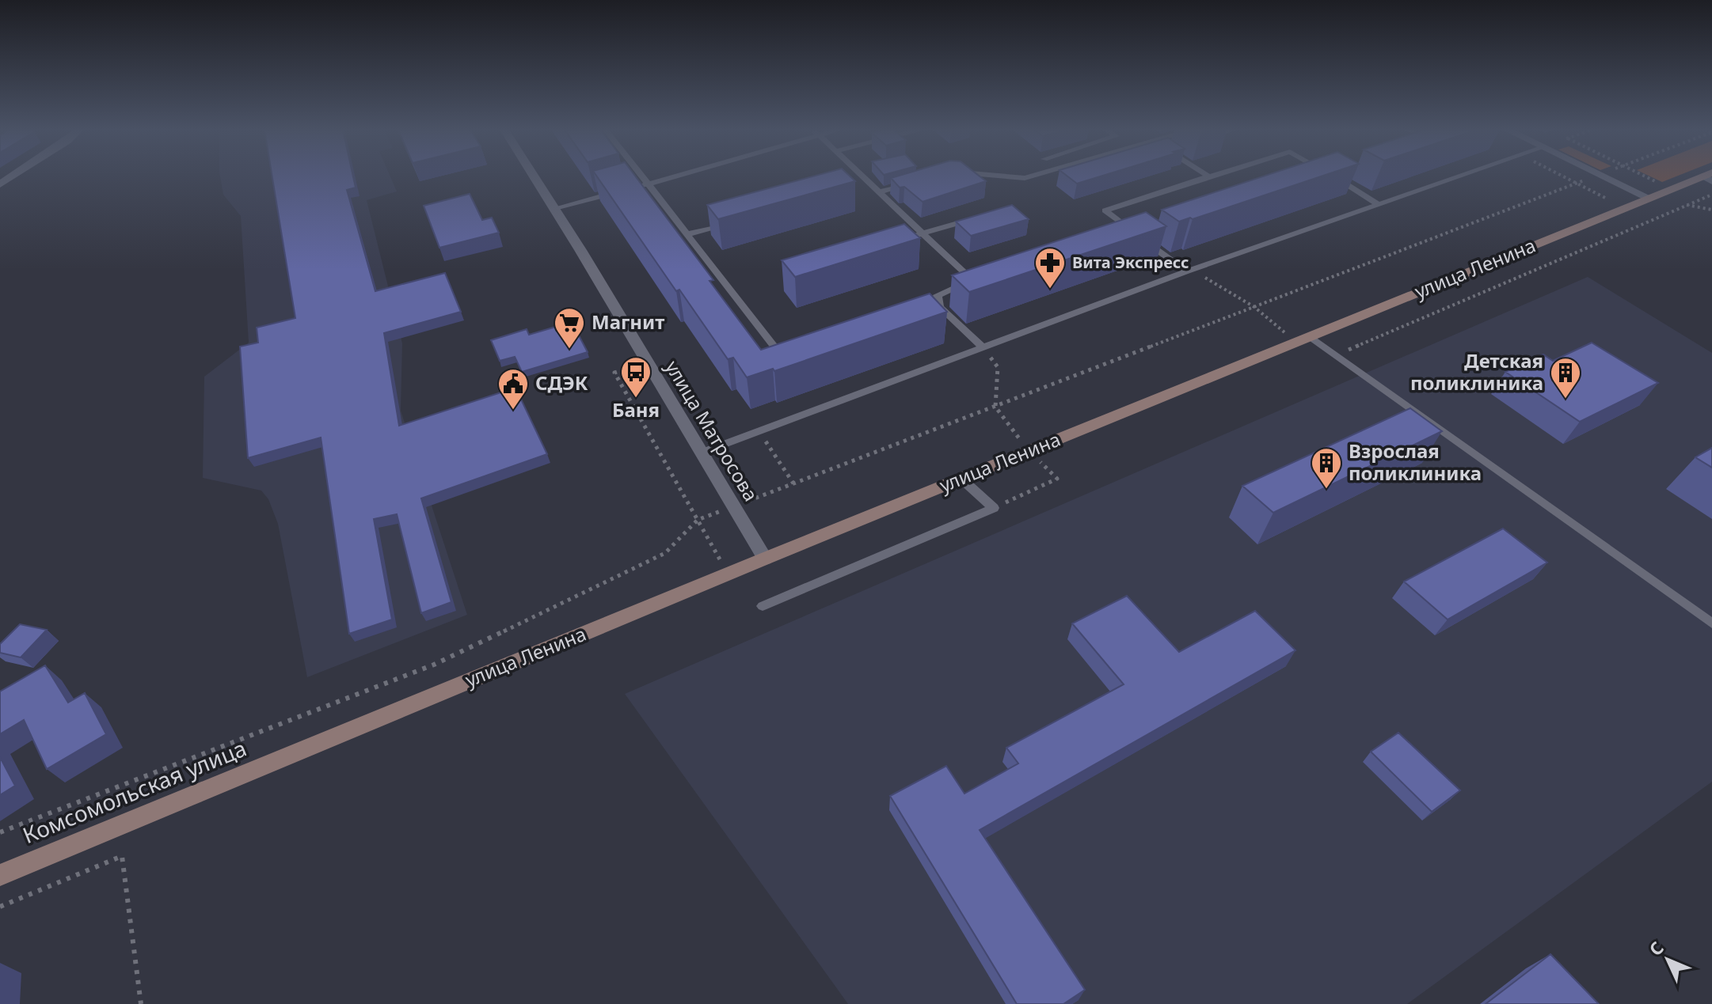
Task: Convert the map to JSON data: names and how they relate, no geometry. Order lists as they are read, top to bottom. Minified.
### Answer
{"streets":{"main road":["улица Ленина","Комсомольская улица"],"street":["улица Матросова"]},"crossings":[["улица Ленина","улица Матросова"],["улица Ленина","Комсомольская улица"]],"places":{"pharmacy":["Вита Экспресс"],"supermarket":["Магнит"],"bus stop":["Баня"],"building":["Детская поликлиника","Взрослая поликлиника"],"public building":["СДЭК"]},"north":"top left"}
